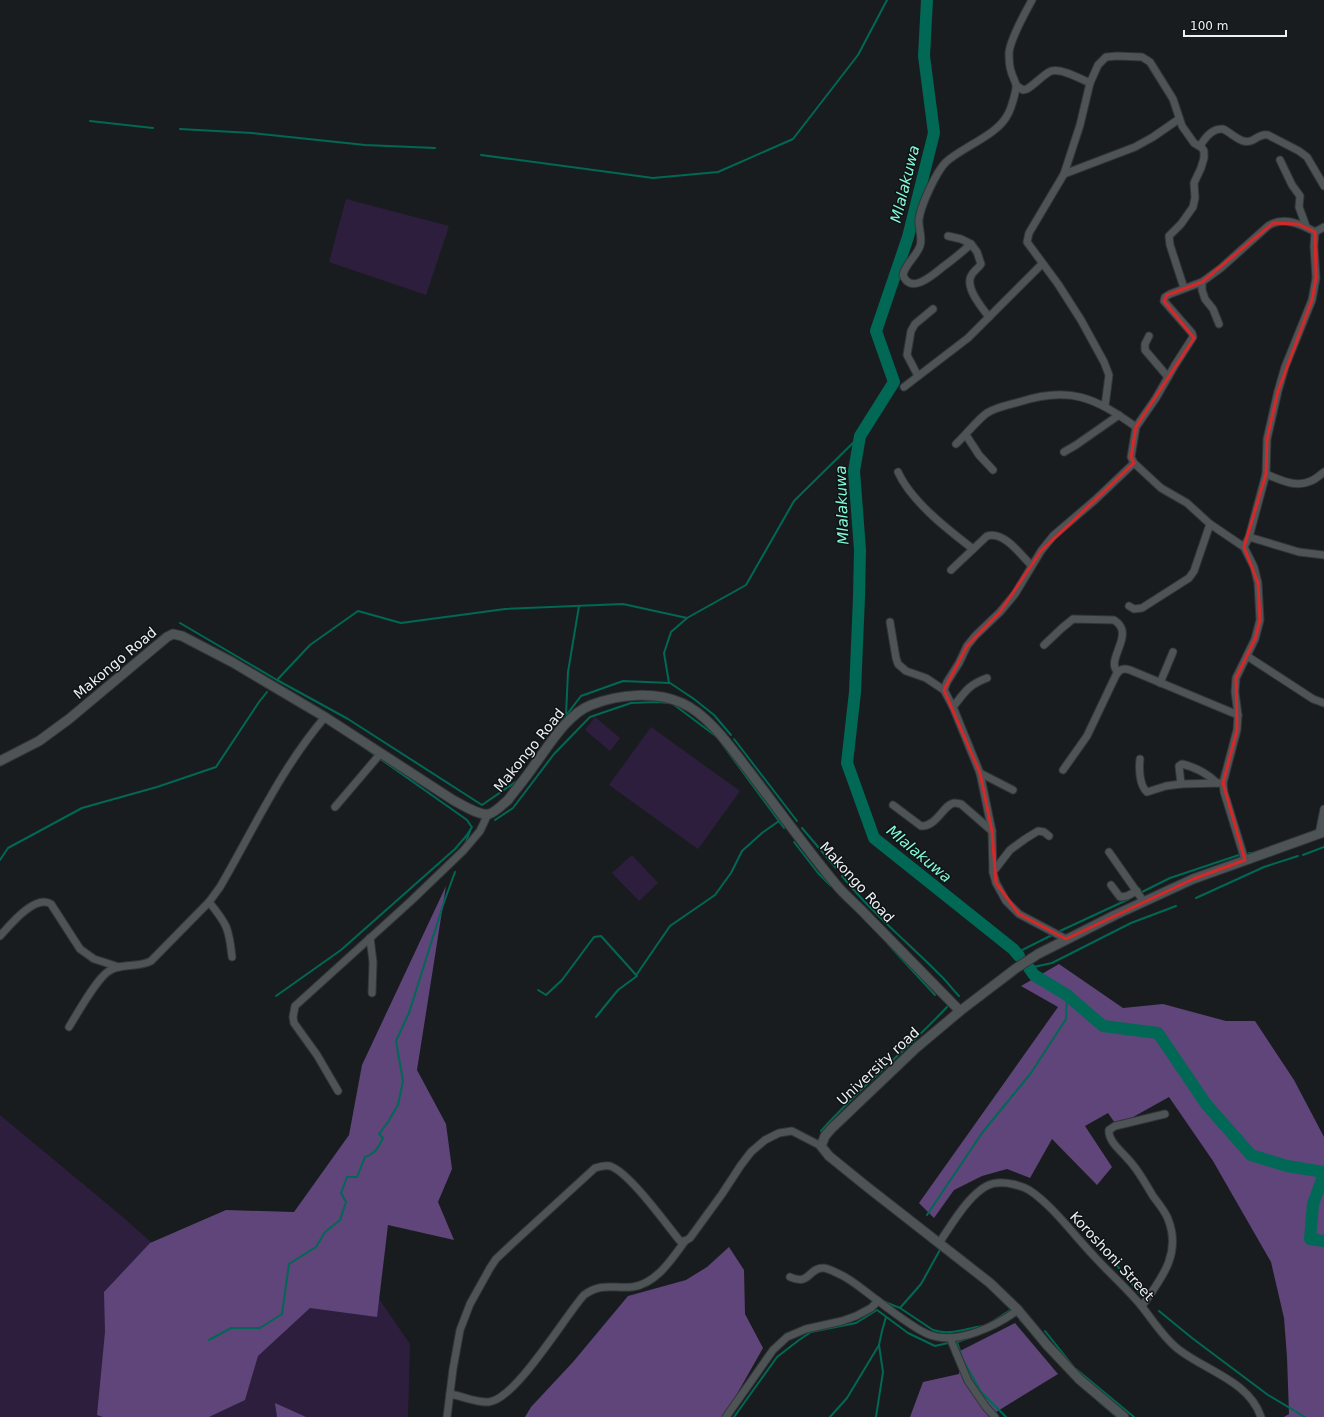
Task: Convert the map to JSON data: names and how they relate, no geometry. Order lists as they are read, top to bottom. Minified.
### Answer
{"streets":{"street":["Makongo Road","University road","Koroshoni Street"]},"crossings":[["Makongo Road","University road"]],"water":["Mlalakuwa"],"scale_bar":"100 m"}
